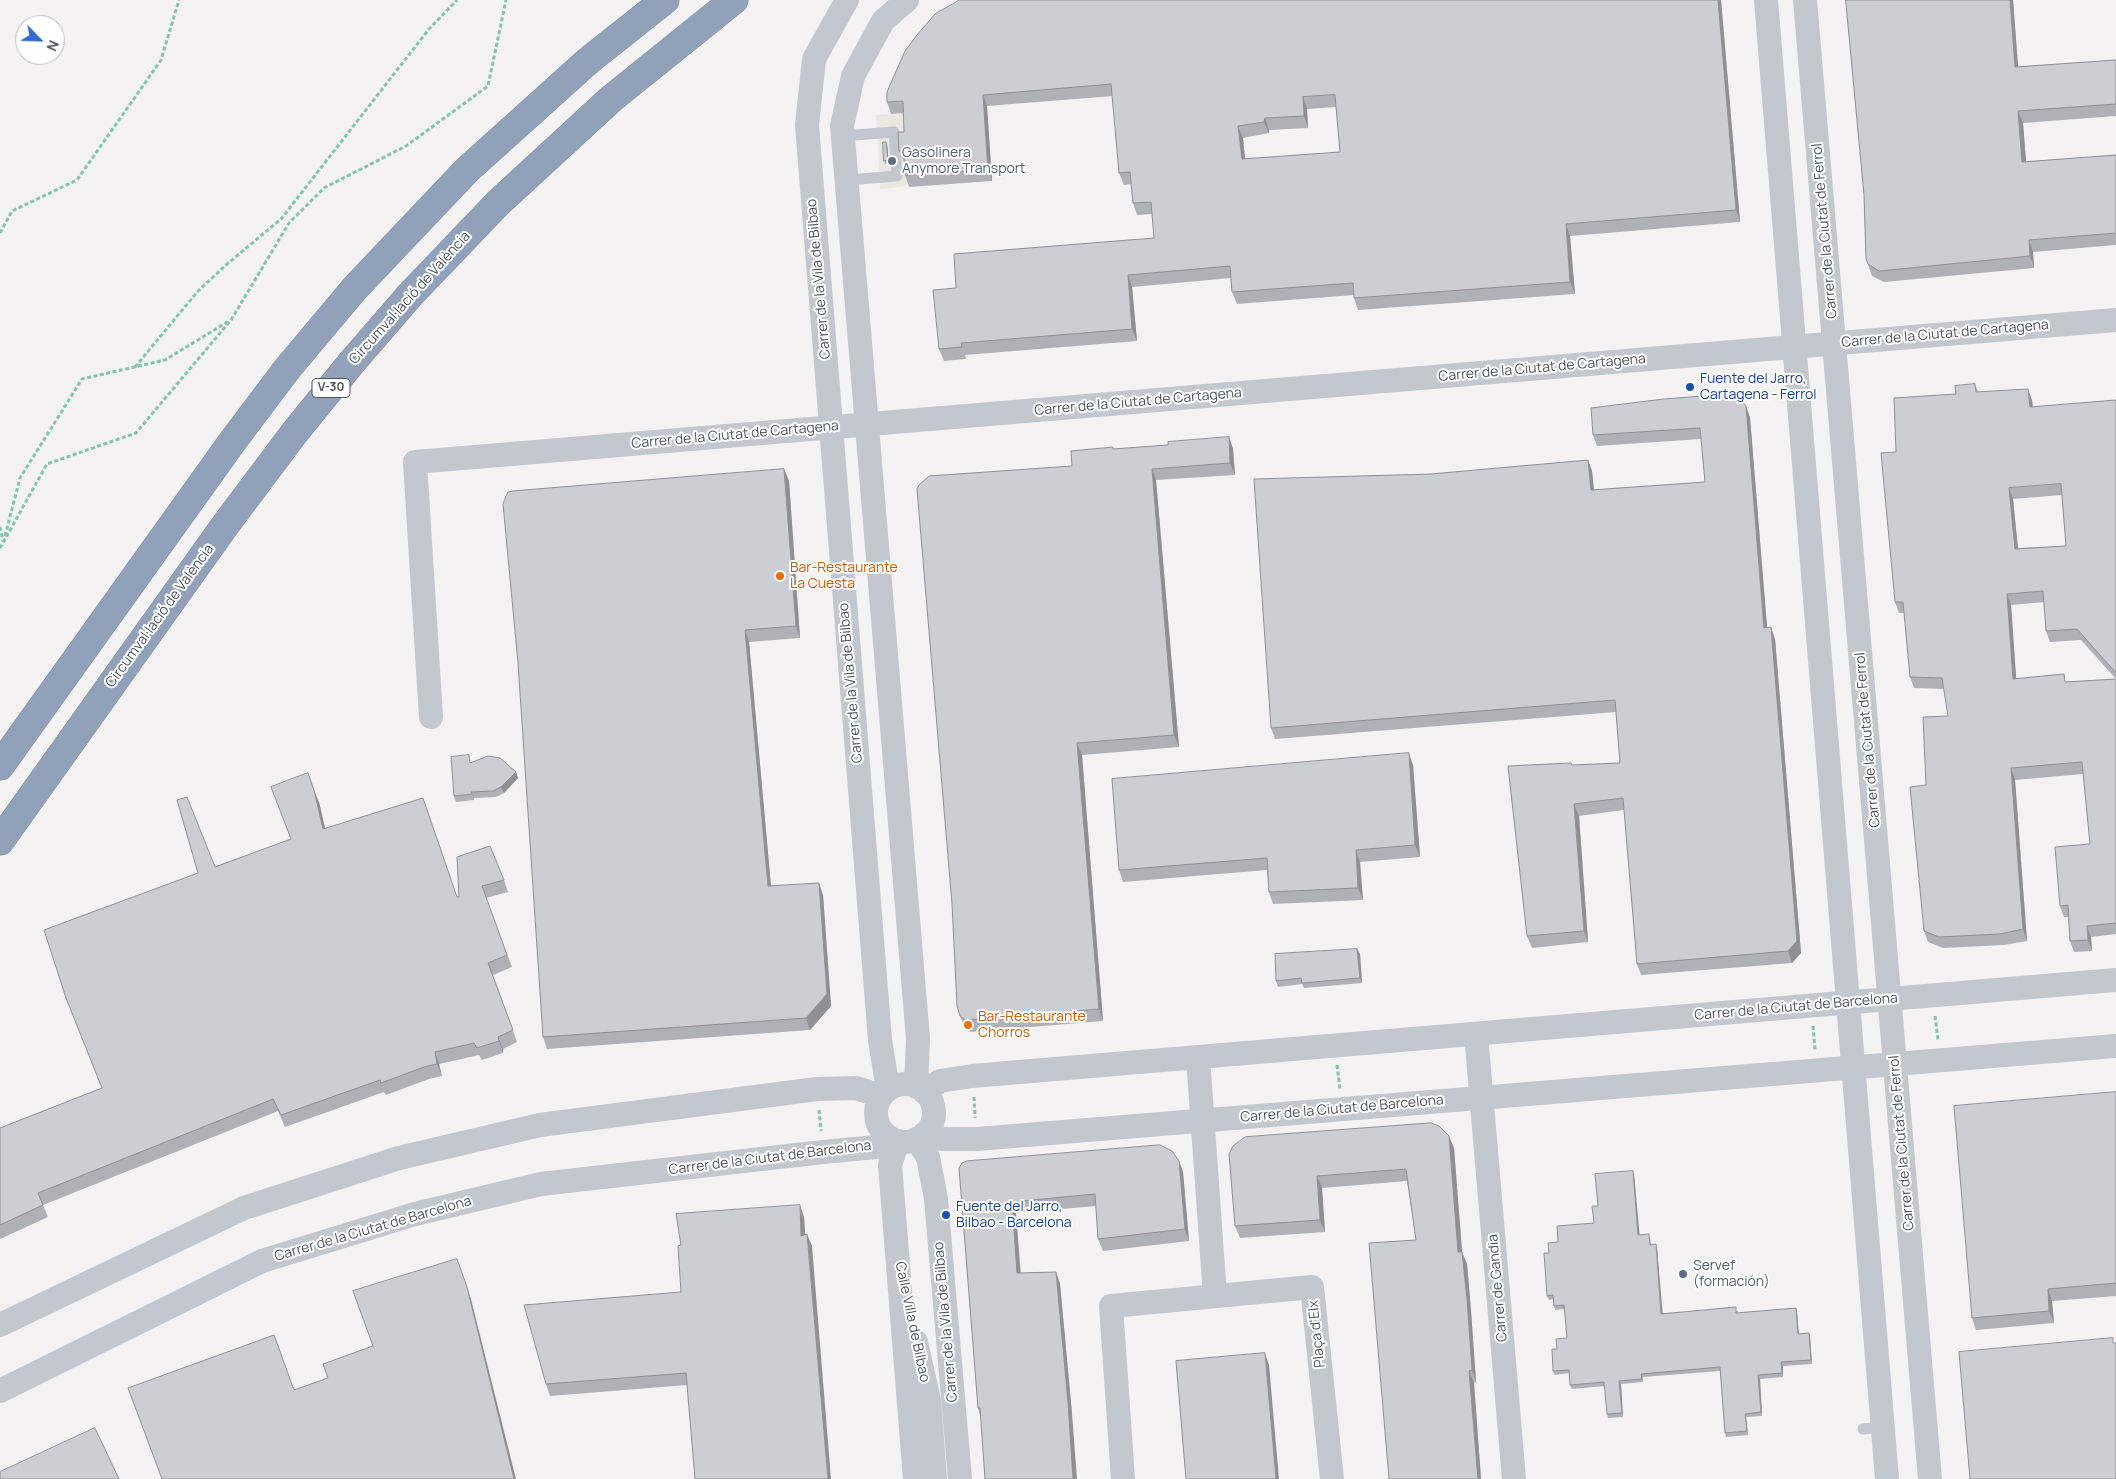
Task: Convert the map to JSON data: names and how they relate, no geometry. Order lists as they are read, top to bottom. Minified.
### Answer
{"streets":{"highway":["Circumval·lació de València","V-30"],"street":["Carrer de la Ciutat de Ferrol","Carrer de la Vila de Bilbao","Carrer de la Ciutat de Cartagena","Carrer de la Ciutat de Barcelona","Carrer de Gandia","Calle Villa de Bilbao","Plaça d'Elx"]},"crossings":[["Carrer de la Ciutat de Ferrol","Carrer de la Ciutat de Cartagena"],["Carrer de la Ciutat de Ferrol","Carrer de la Ciutat de Barcelona"],["Carrer de la Vila de Bilbao","Carrer de la Ciutat de Cartagena"],["Carrer de la Vila de Bilbao","Carrer de la Ciutat de Barcelona"],["Carrer de la Vila de Bilbao","Calle Villa de Bilbao"],["Carrer de la Ciutat de Barcelona","Carrer de Gandia"]],"places":["Gasolinera Anymore Transport","Fuente del Jarro, Cartagena - Ferrol","Bar-Restaurante La Cuesta","Bar-Restaurante Chorros","Fuente del Jarro, Bilbao - Barcelona","Servef (formación)"],"north":"bottom right"}
